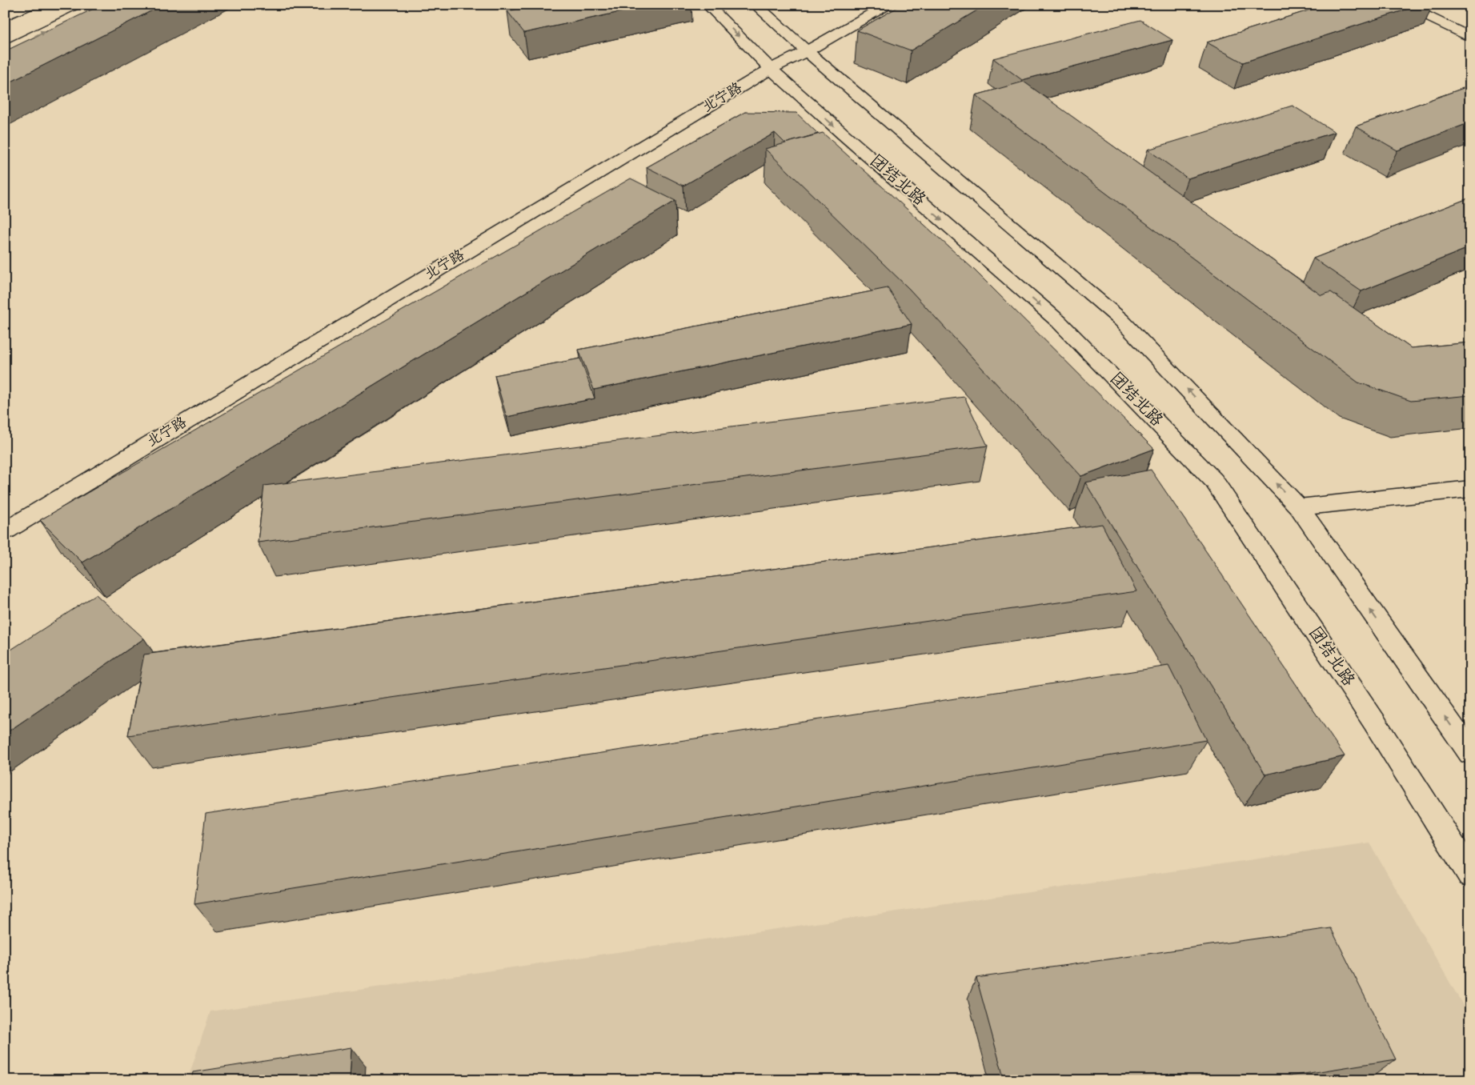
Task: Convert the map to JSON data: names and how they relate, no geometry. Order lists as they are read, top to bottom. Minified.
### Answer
{"streets":{"main road":["北宁路","团结北路"]},"crossings":[["北宁路","团结北路"]]}
